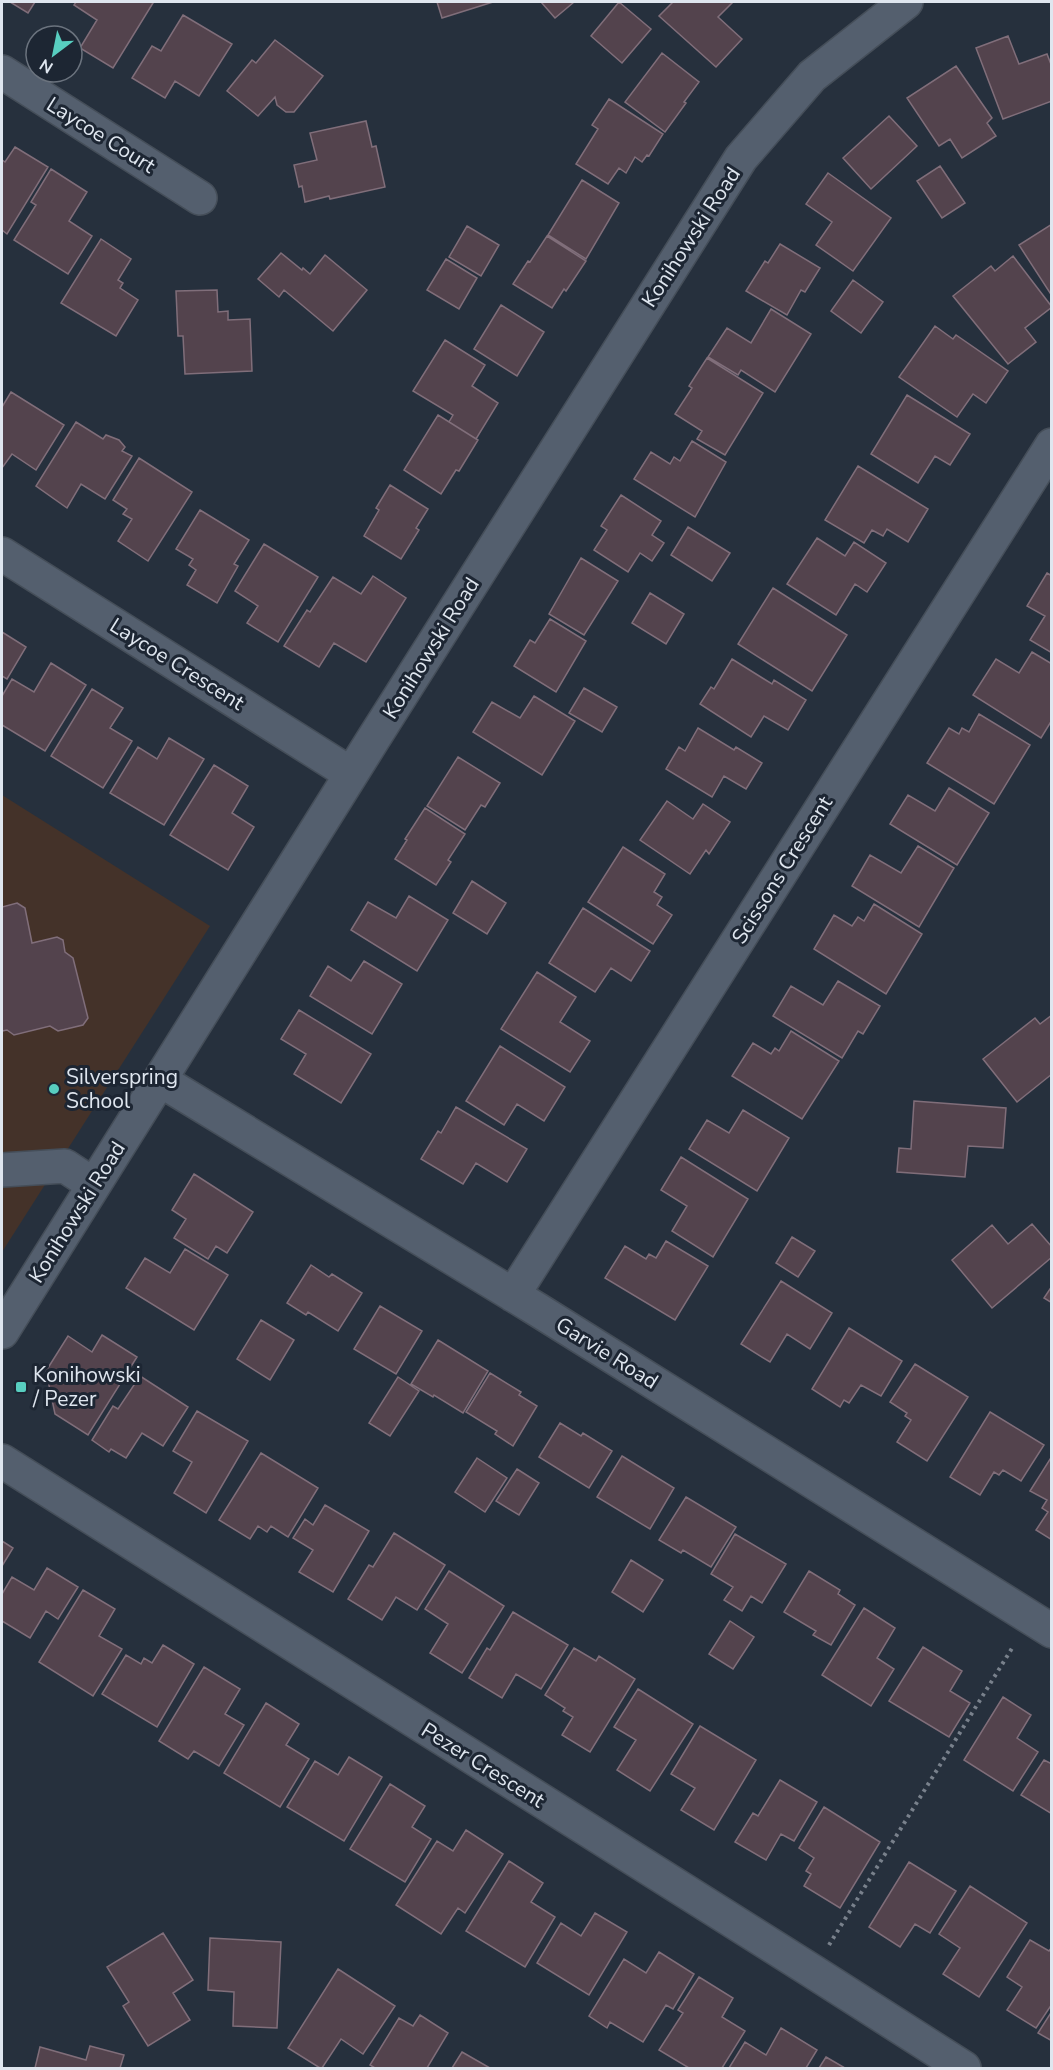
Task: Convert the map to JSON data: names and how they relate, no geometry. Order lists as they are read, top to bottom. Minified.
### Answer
{"streets":{"street":["Laycoe Court","Konihowski Road","Laycoe Crescent","Scissons Crescent","Garvie Road","Pezer Crescent"]},"crossings":[["Konihowski Road","Laycoe Crescent"],["Konihowski Road","Garvie Road"],["Scissons Crescent","Garvie Road"]],"places":{"other":["Silverspring School"],"transit":["Konihowski / Pezer"]},"north":"bottom left"}
